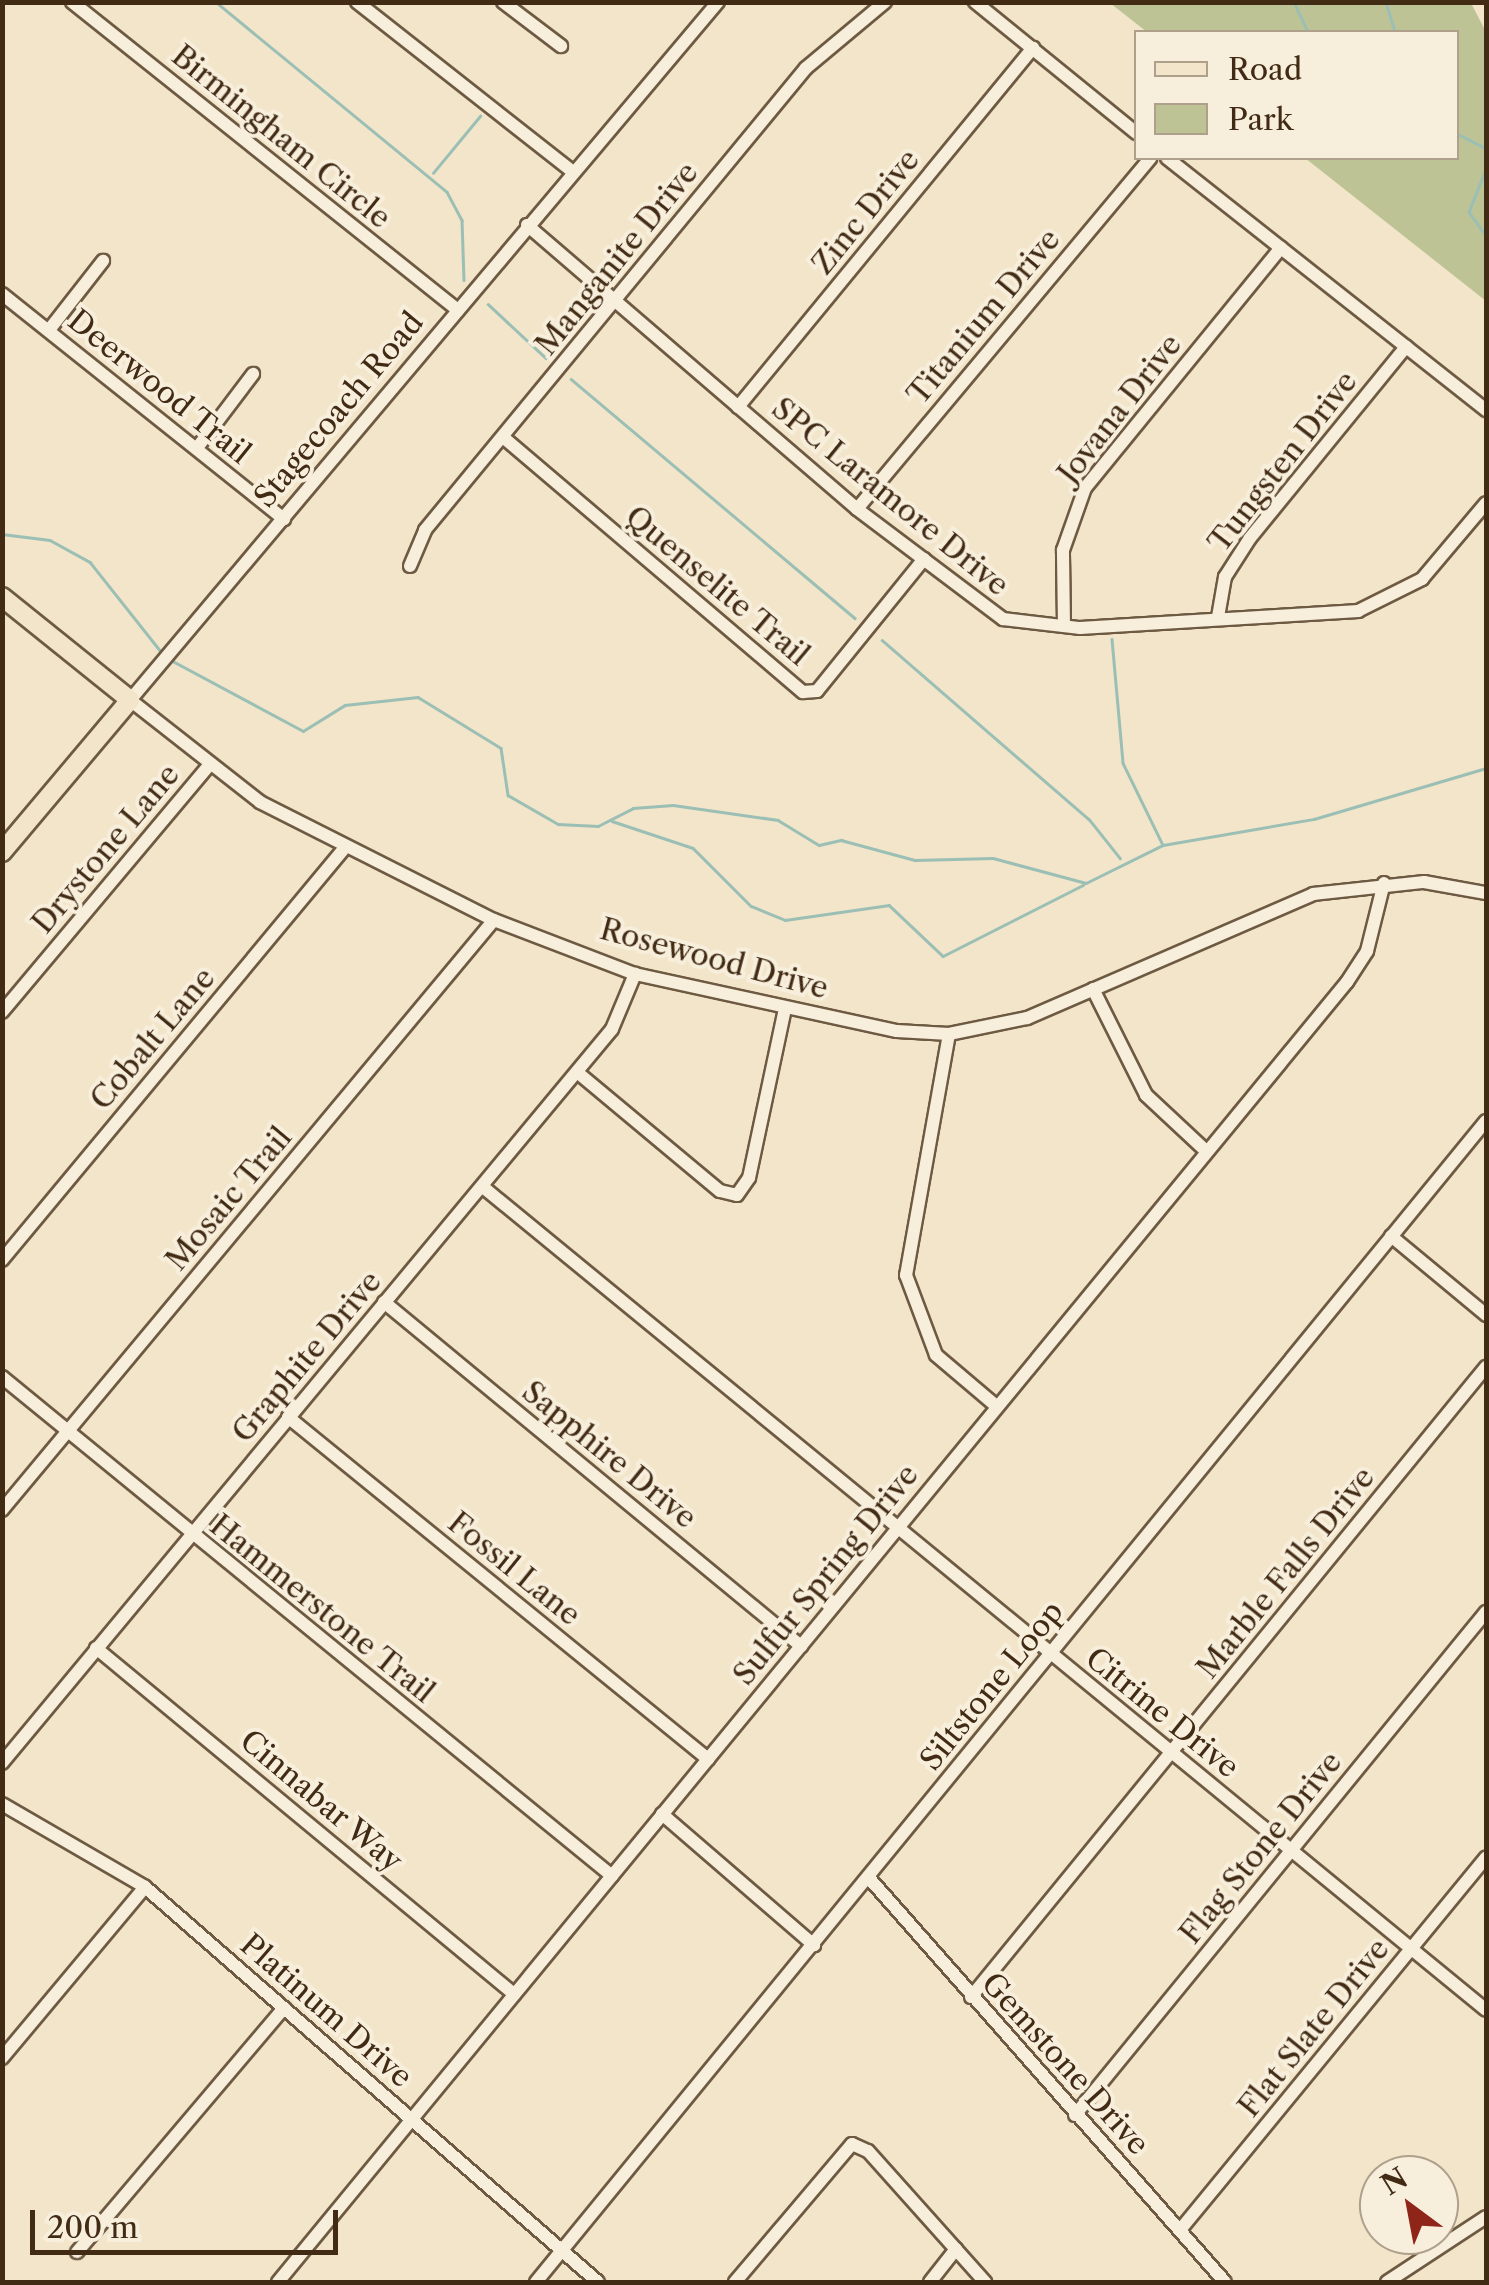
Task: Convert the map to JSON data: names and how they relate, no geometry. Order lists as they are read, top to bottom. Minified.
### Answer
{"streets":{"main road":["Stagecoach Road","Rosewood Drive"],"street":["Birmingham Circle","Zinc Drive","Manganite Drive","Titanium Drive","Deerwood Trail","Jovana Drive","Tungsten Drive","SPC Laramore Drive","Quenselite Trail","Drystone Lane","Cobalt Lane","Mosaic Trail","Graphite Drive","Sapphire Drive","Fossil Lane","Marble Falls Drive","Sulfur Spring Drive","Hammerstone Trail","Siltstone Loop","Citrine Drive","Cinnabar Way","Flag Stone Drive","Platinum Drive","Flat Slate Drive","Gemstone Drive"]},"crossings":[["Birmingham Circle","Stagecoach Road"],["Zinc Drive","SPC Laramore Drive"],["Manganite Drive","SPC Laramore Drive"],["Manganite Drive","Quenselite Trail"],["Titanium Drive","SPC Laramore Drive"],["Deerwood Trail","Stagecoach Road"],["Jovana Drive","SPC Laramore Drive"],["Stagecoach Road","SPC Laramore Drive"],["Stagecoach Road","Rosewood Drive"],["Tungsten Drive","SPC Laramore Drive"],["SPC Laramore Drive","Quenselite Trail"],["Drystone Lane","Rosewood Drive"],["Rosewood Drive","Cobalt Lane"],["Rosewood Drive","Mosaic Trail"],["Rosewood Drive","Graphite Drive"],["Rosewood Drive","Sulfur Spring Drive"],["Mosaic Trail","Hammerstone Trail"],["Graphite Drive","Sapphire Drive"],["Graphite Drive","Fossil Lane"],["Graphite Drive","Hammerstone Trail"],["Graphite Drive","Citrine Drive"],["Graphite Drive","Cinnabar Way"],["Sapphire Drive","Sulfur Spring Drive"],["Fossil Lane","Sulfur Spring Drive"],["Marble Falls Drive","Citrine Drive"],["Marble Falls Drive","Gemstone Drive"],["Sulfur Spring Drive","Hammerstone Trail"],["Sulfur Spring Drive","Citrine Drive"],["Sulfur Spring Drive","Cinnabar Way"],["Sulfur Spring Drive","Platinum Drive"],["Siltstone Loop","Citrine Drive"],["Siltstone Loop","Platinum Drive"],["Siltstone Loop","Gemstone Drive"],["Citrine Drive","Flag Stone Drive"],["Citrine Drive","Flat Slate Drive"],["Flag Stone Drive","Gemstone Drive"],["Flat Slate Drive","Gemstone Drive"]],"legend":["Road","Park"],"scale_bar":"200 m","north":"top left"}
